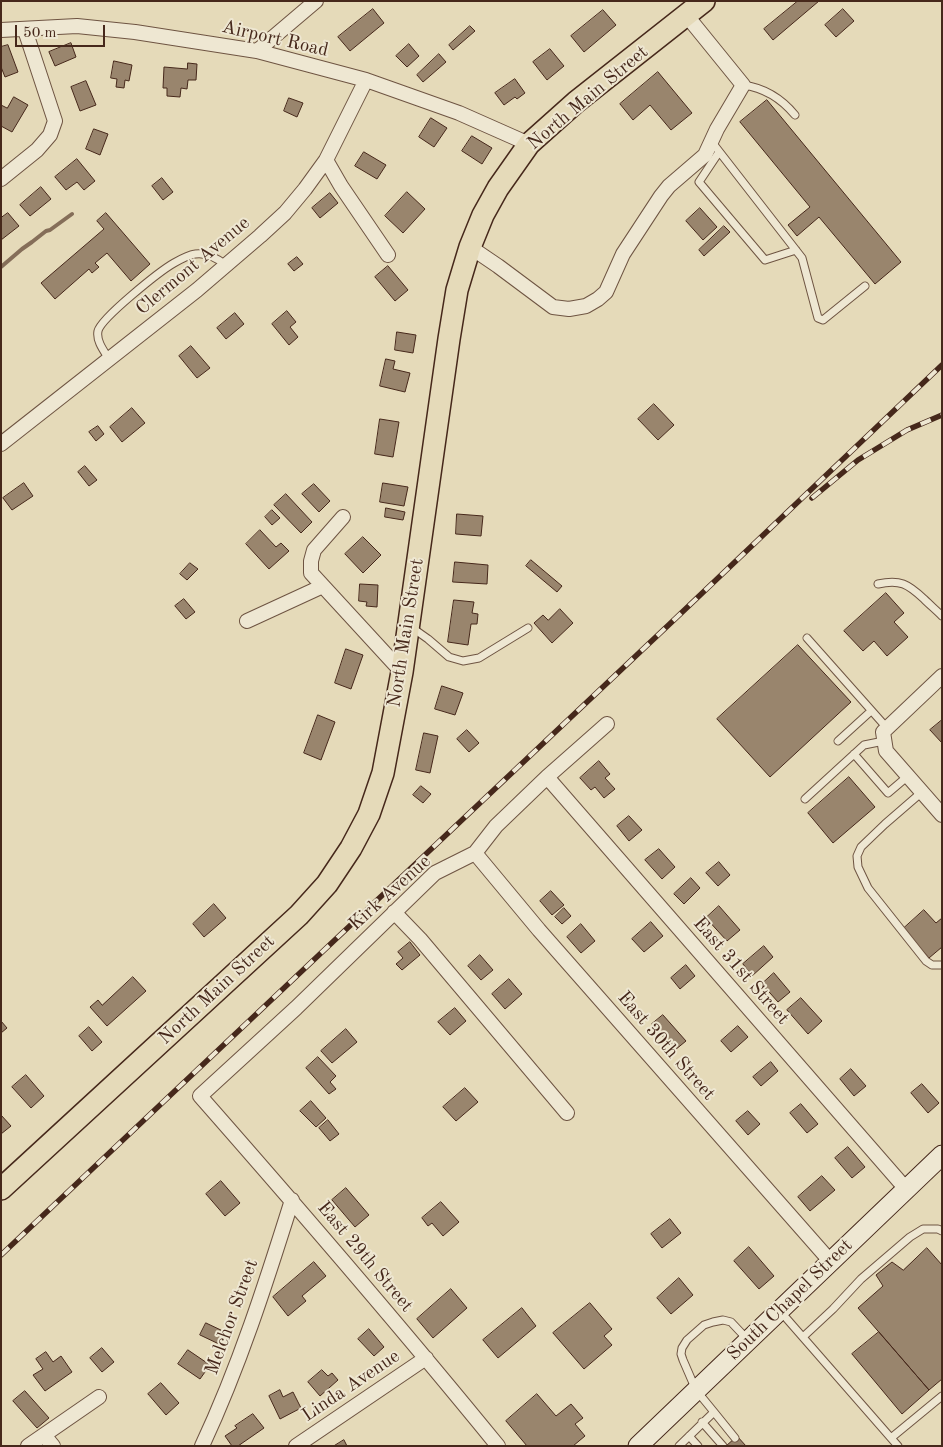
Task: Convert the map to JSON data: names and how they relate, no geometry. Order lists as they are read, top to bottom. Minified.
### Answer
{"streets":{"main road":["North Main Street"],"street":["Airport Road","Clermont Avenue","Kirk Avenue","East 31st Street","East 30th Street","East 29th Street","South Chapel Street","Melchor Street","Linda Avenue"]},"crossings":[["Airport Road","North Main Street"],["Airport Road","Clermont Avenue"],["Kirk Avenue","East 31st Street"],["Kirk Avenue","East 30th Street"],["Kirk Avenue","East 29th Street"],["East 31st Street","South Chapel Street"],["East 30th Street","South Chapel Street"],["East 29th Street","Melchor Street"],["East 29th Street","Linda Avenue"]],"scale_bar":"50 m"}
